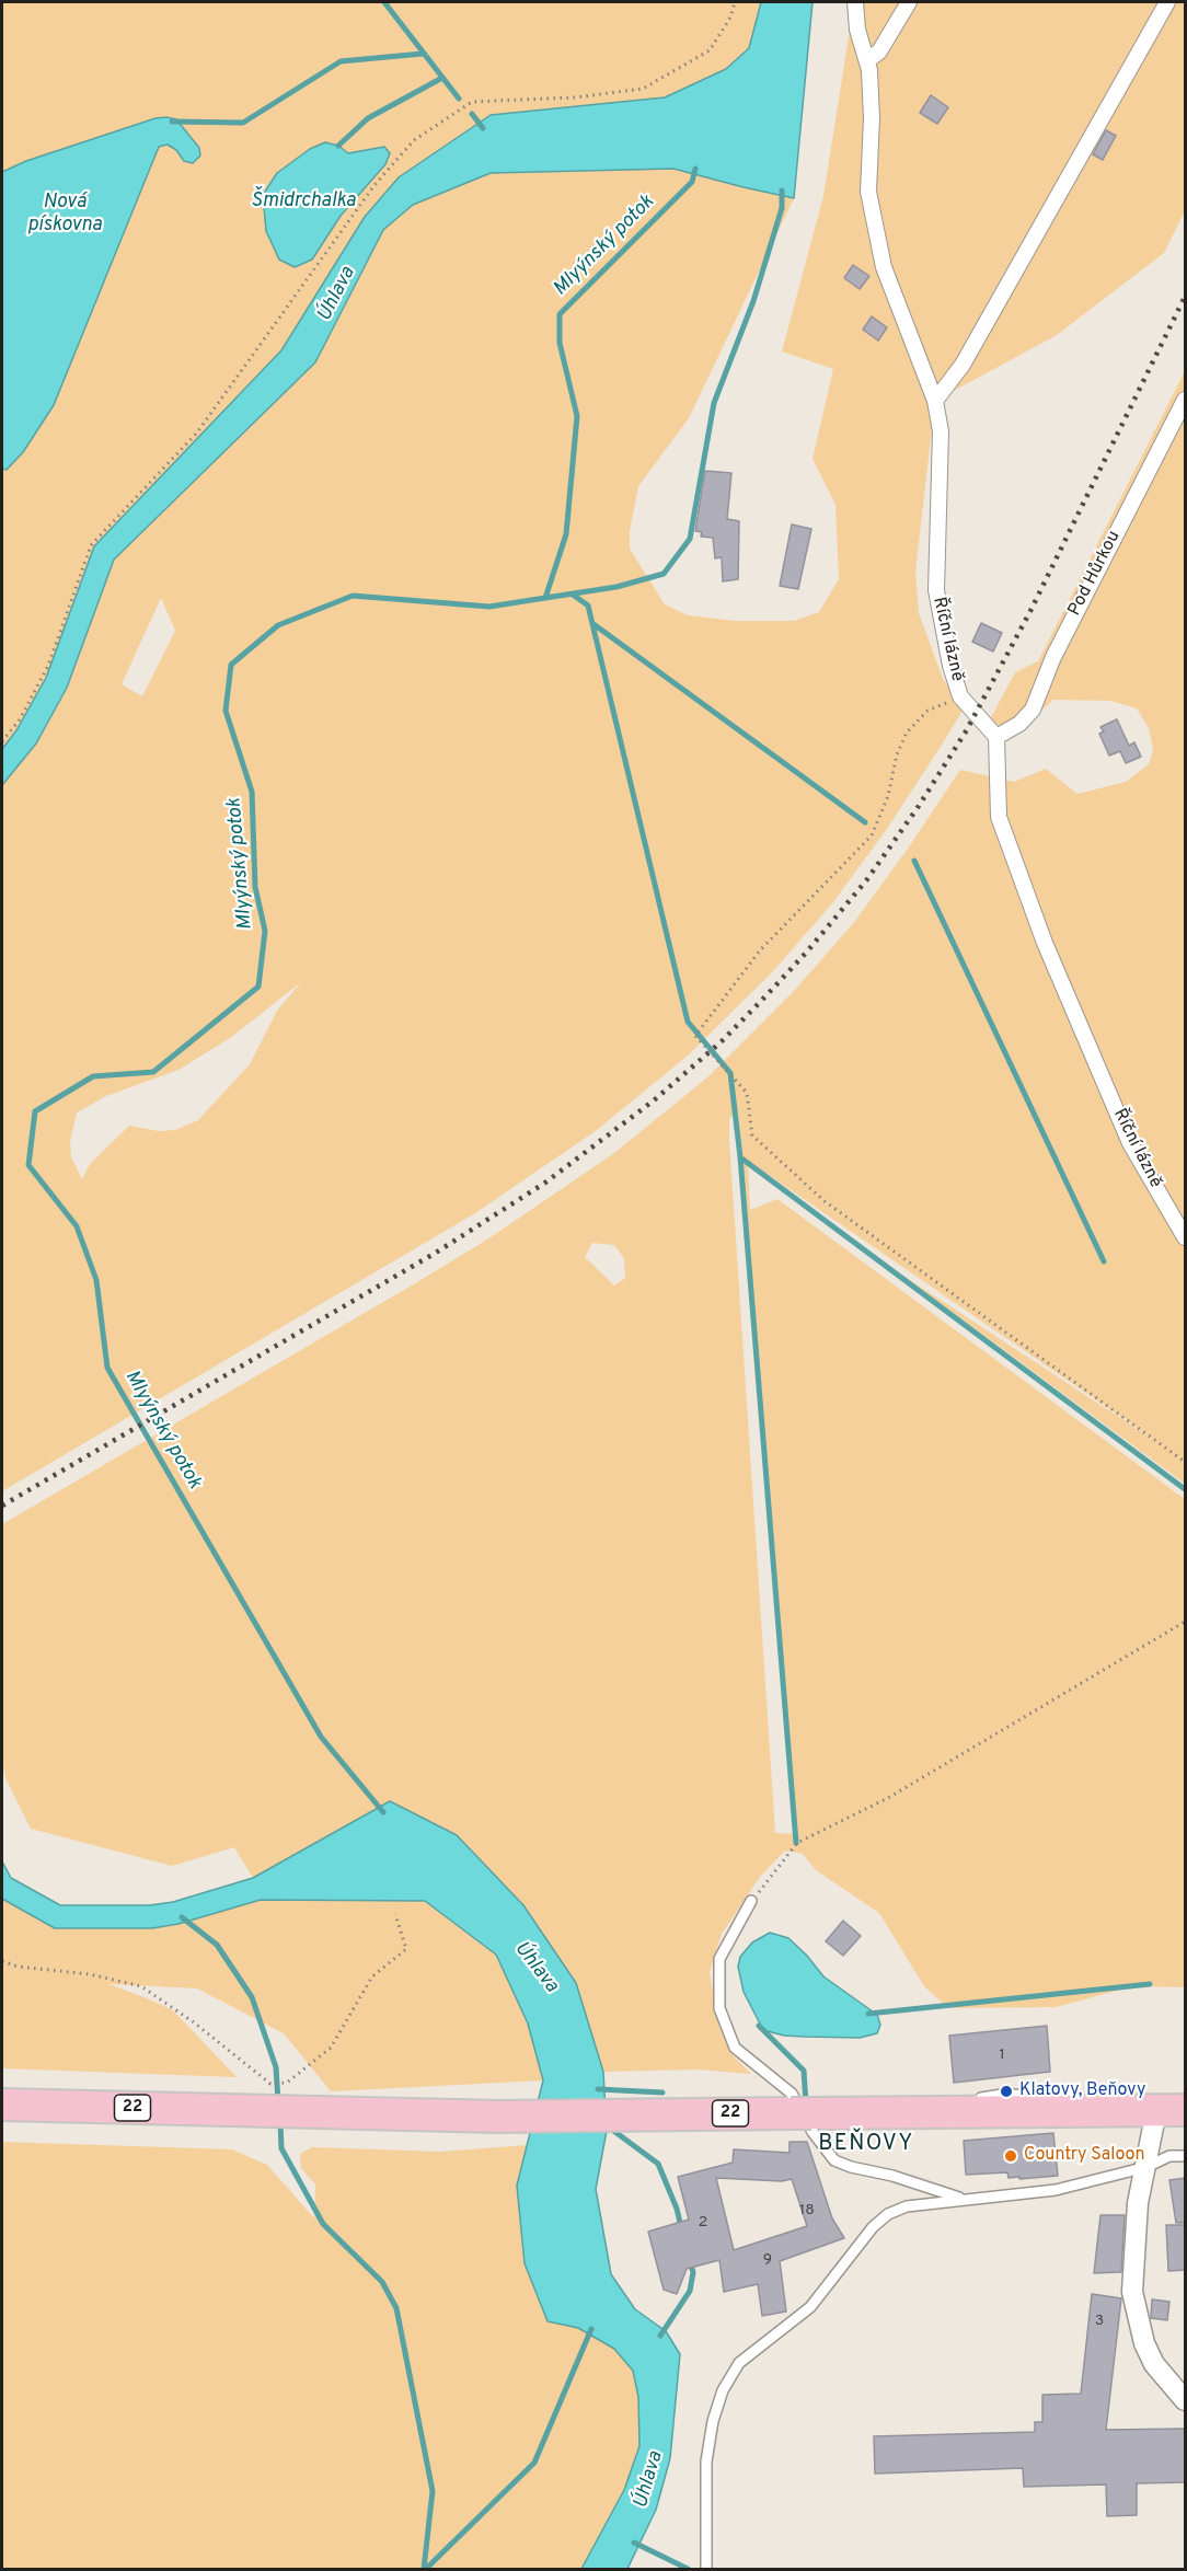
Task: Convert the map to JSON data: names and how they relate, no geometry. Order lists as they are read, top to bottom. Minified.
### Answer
{"streets":{"main road":["22"],"street":["Pod Hůrkou","Říční lázně"]},"crossings":[["Pod Hůrkou","Říční lázně"]],"districts":["BEŇOVY"],"water":["Šmidrchalka","Nová pískovna","Mlyýnský potok","Úhlava"],"places":["Klatovy, Beňovy","Country Saloon"],"house_numbers":["1","18","2","9","3"]}
